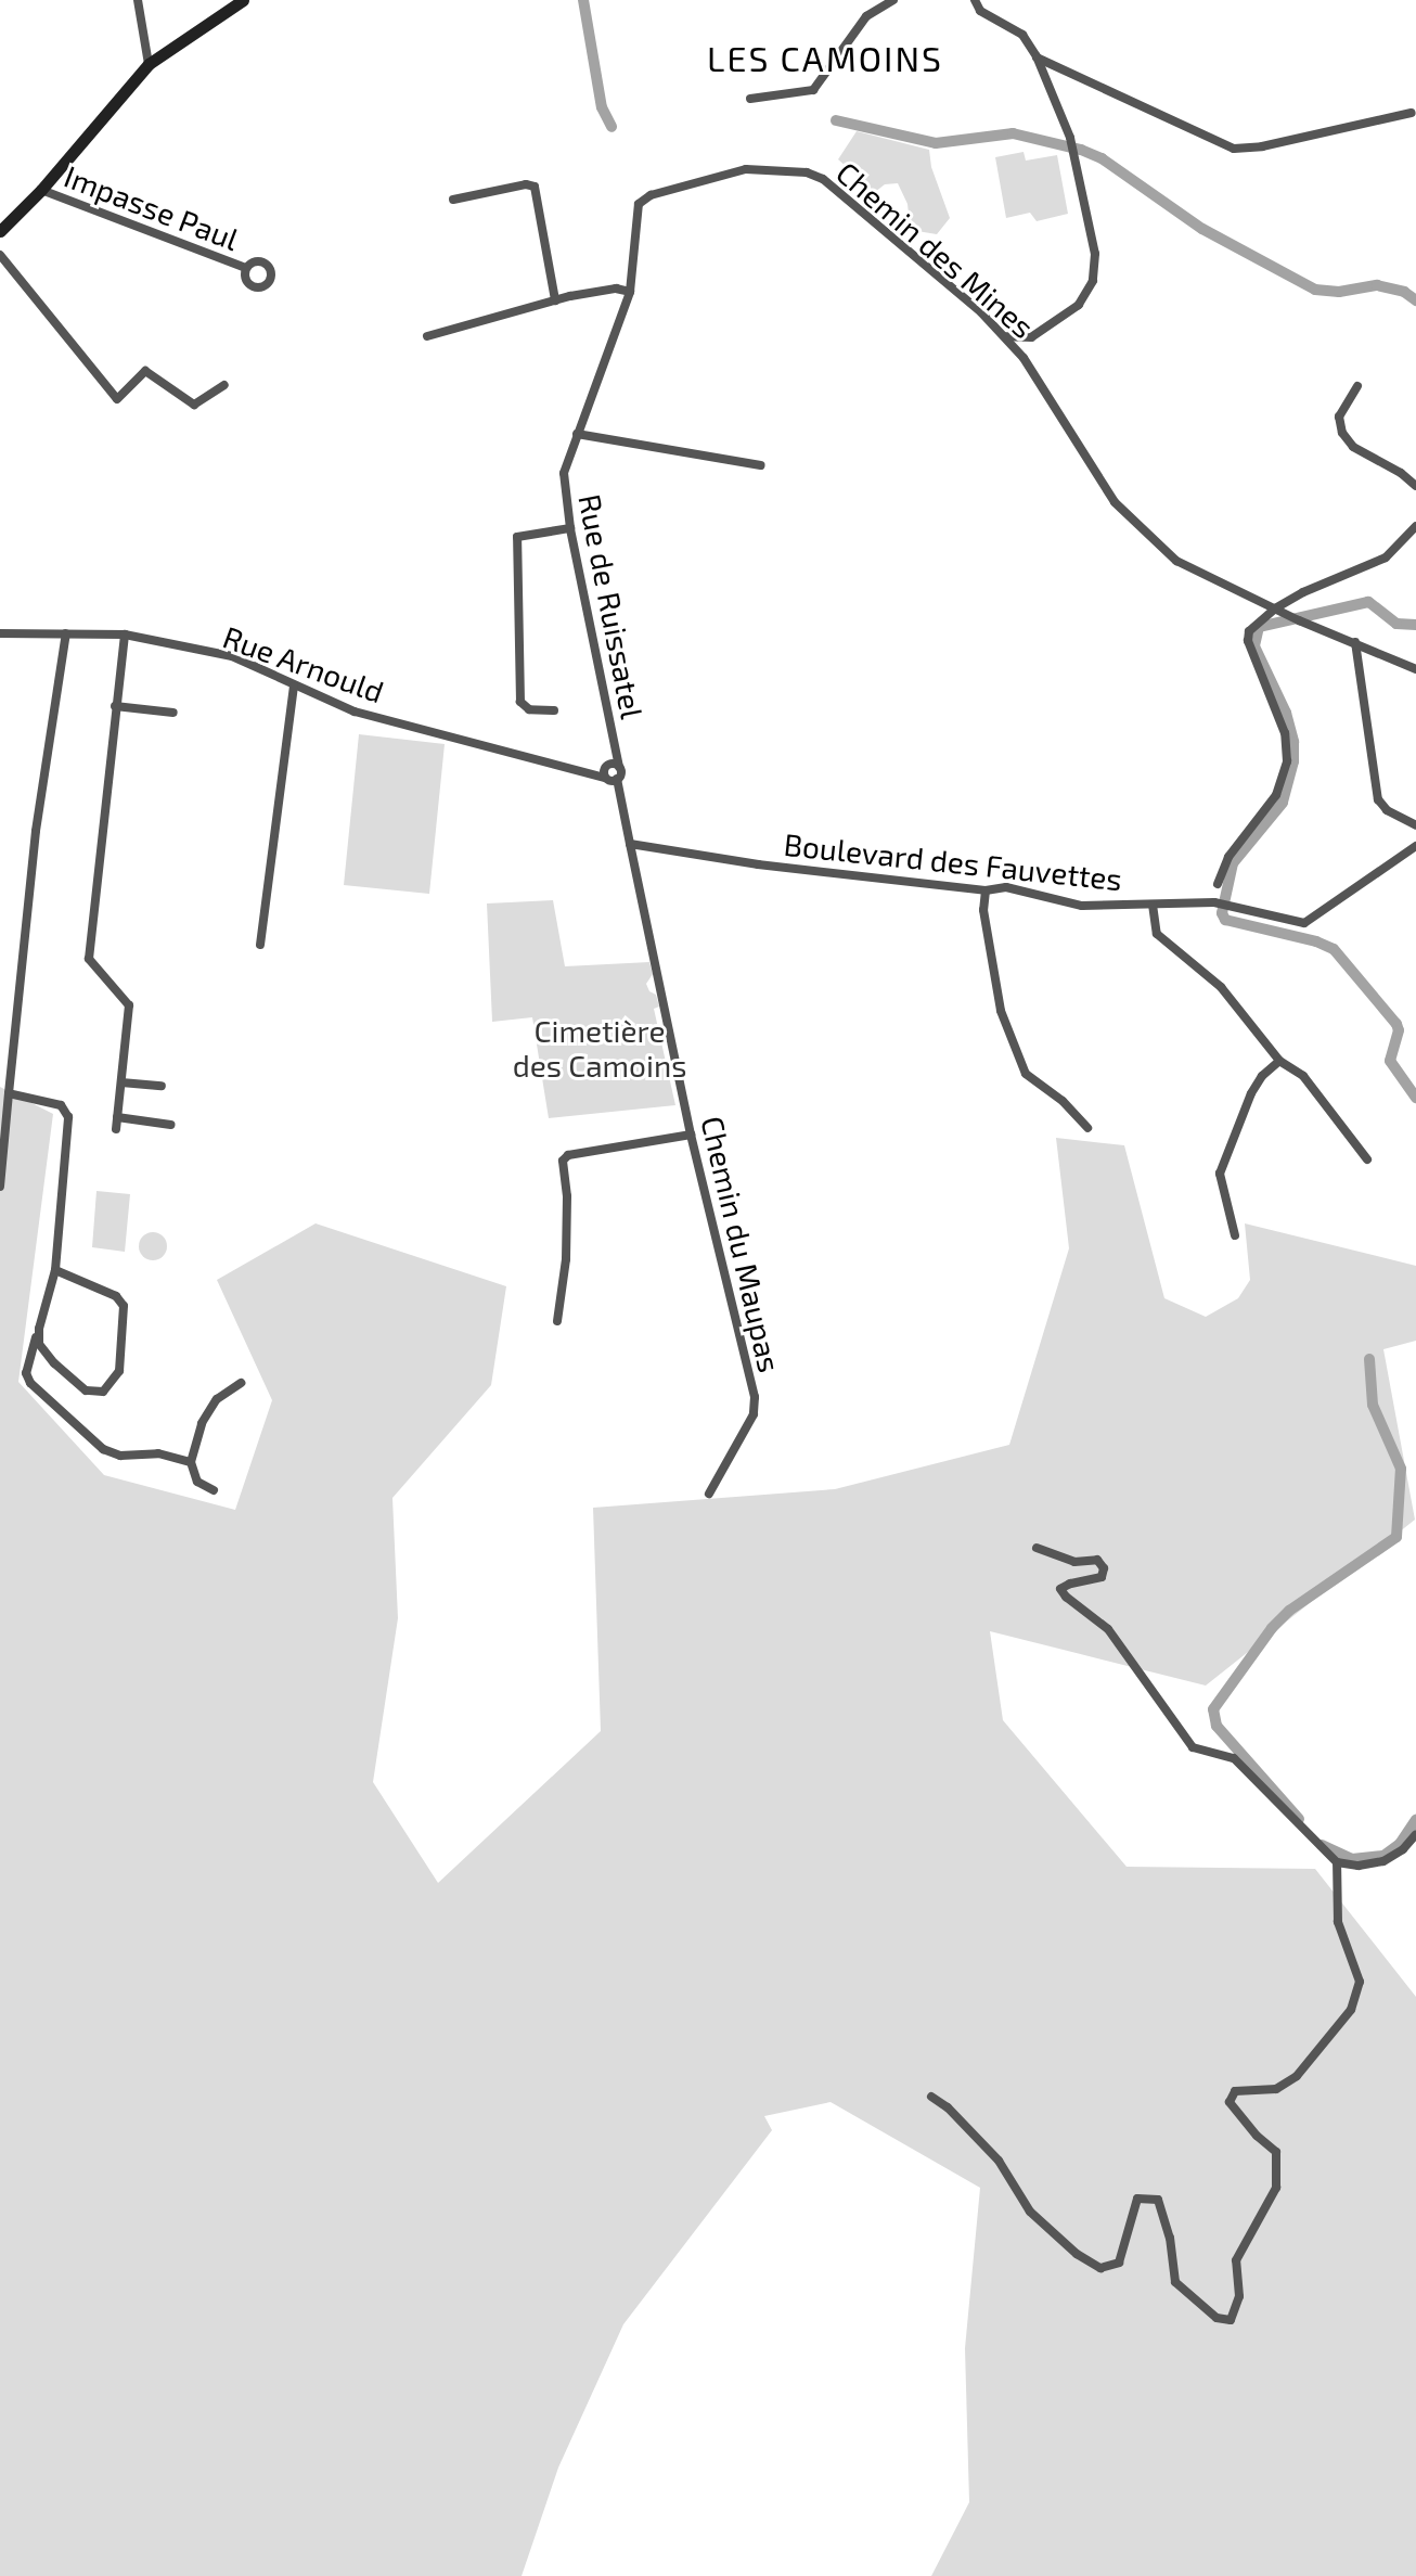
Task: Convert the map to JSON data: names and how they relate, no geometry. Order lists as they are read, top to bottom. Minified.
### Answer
{"streets":{"street":["Impasse Paul","Chemin des Mines","Rue de Ruissatel","Rue Arnould","Boulevard des Fauvettes","Chemin du Maupas"]},"crossings":[["Chemin des Mines","Rue de Ruissatel"],["Rue de Ruissatel","Rue Arnould"],["Rue Arnould","Boulevard des Fauvettes"],["Rue Arnould","Chemin du Maupas"],["Boulevard des Fauvettes","Chemin du Maupas"]],"districts":["LES CAMOINS"],"parks":["Cimetière des Camoins"]}
